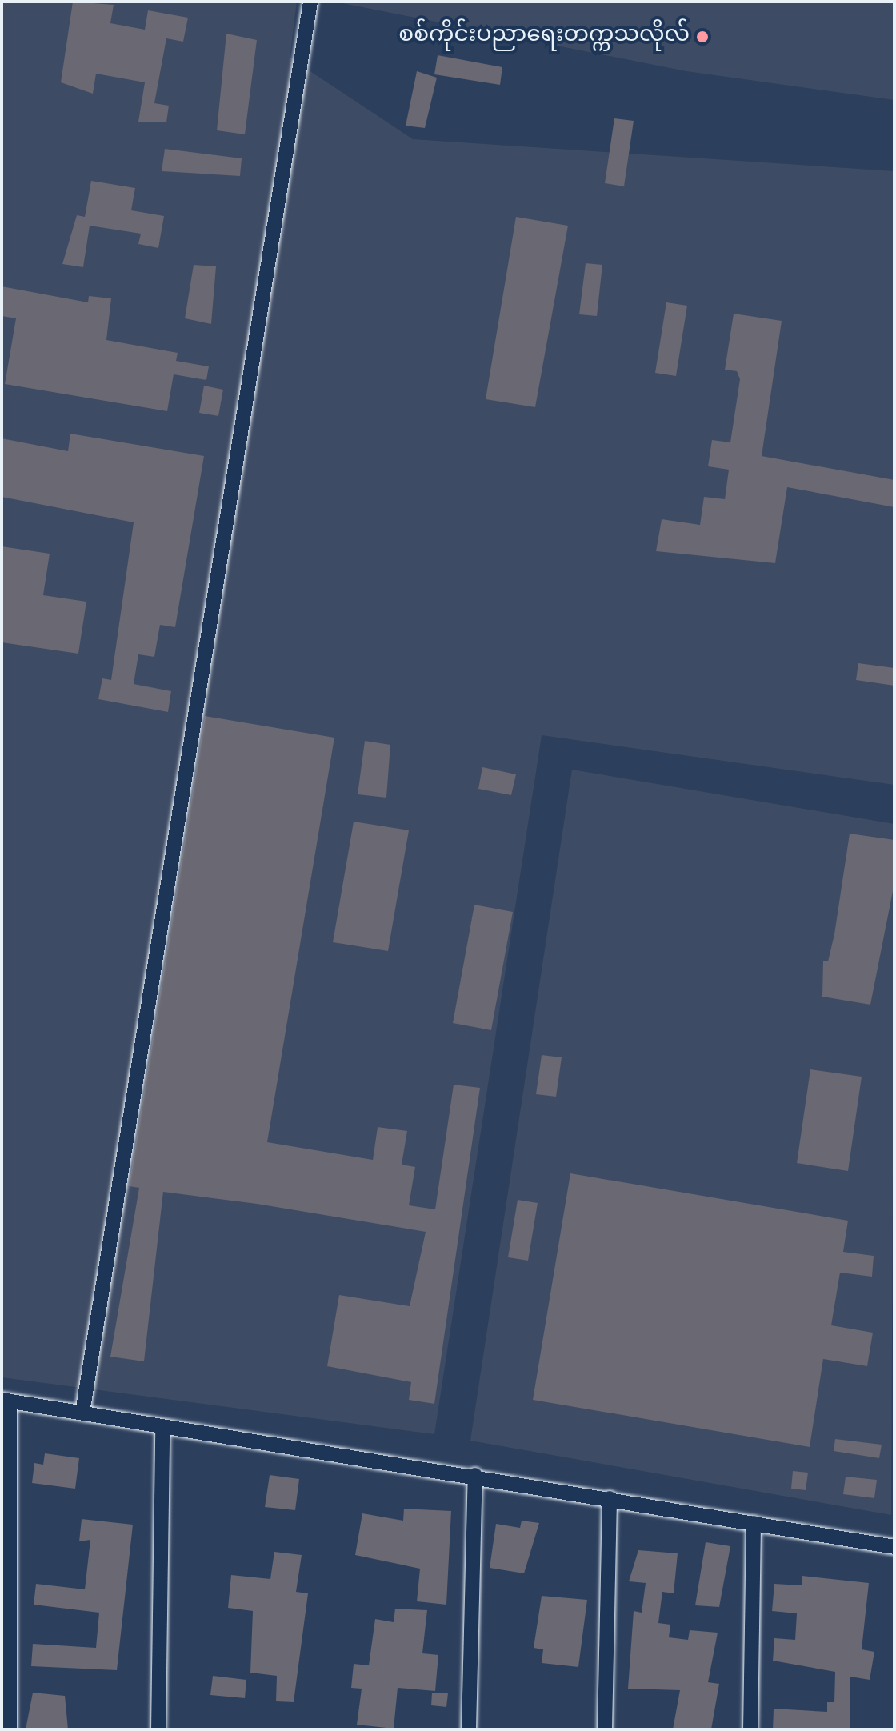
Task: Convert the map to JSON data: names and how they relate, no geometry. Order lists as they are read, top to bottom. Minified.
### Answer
{"places":["စစ်ကိုင်းပညာရေးတက္ကသလိုလ်"]}
